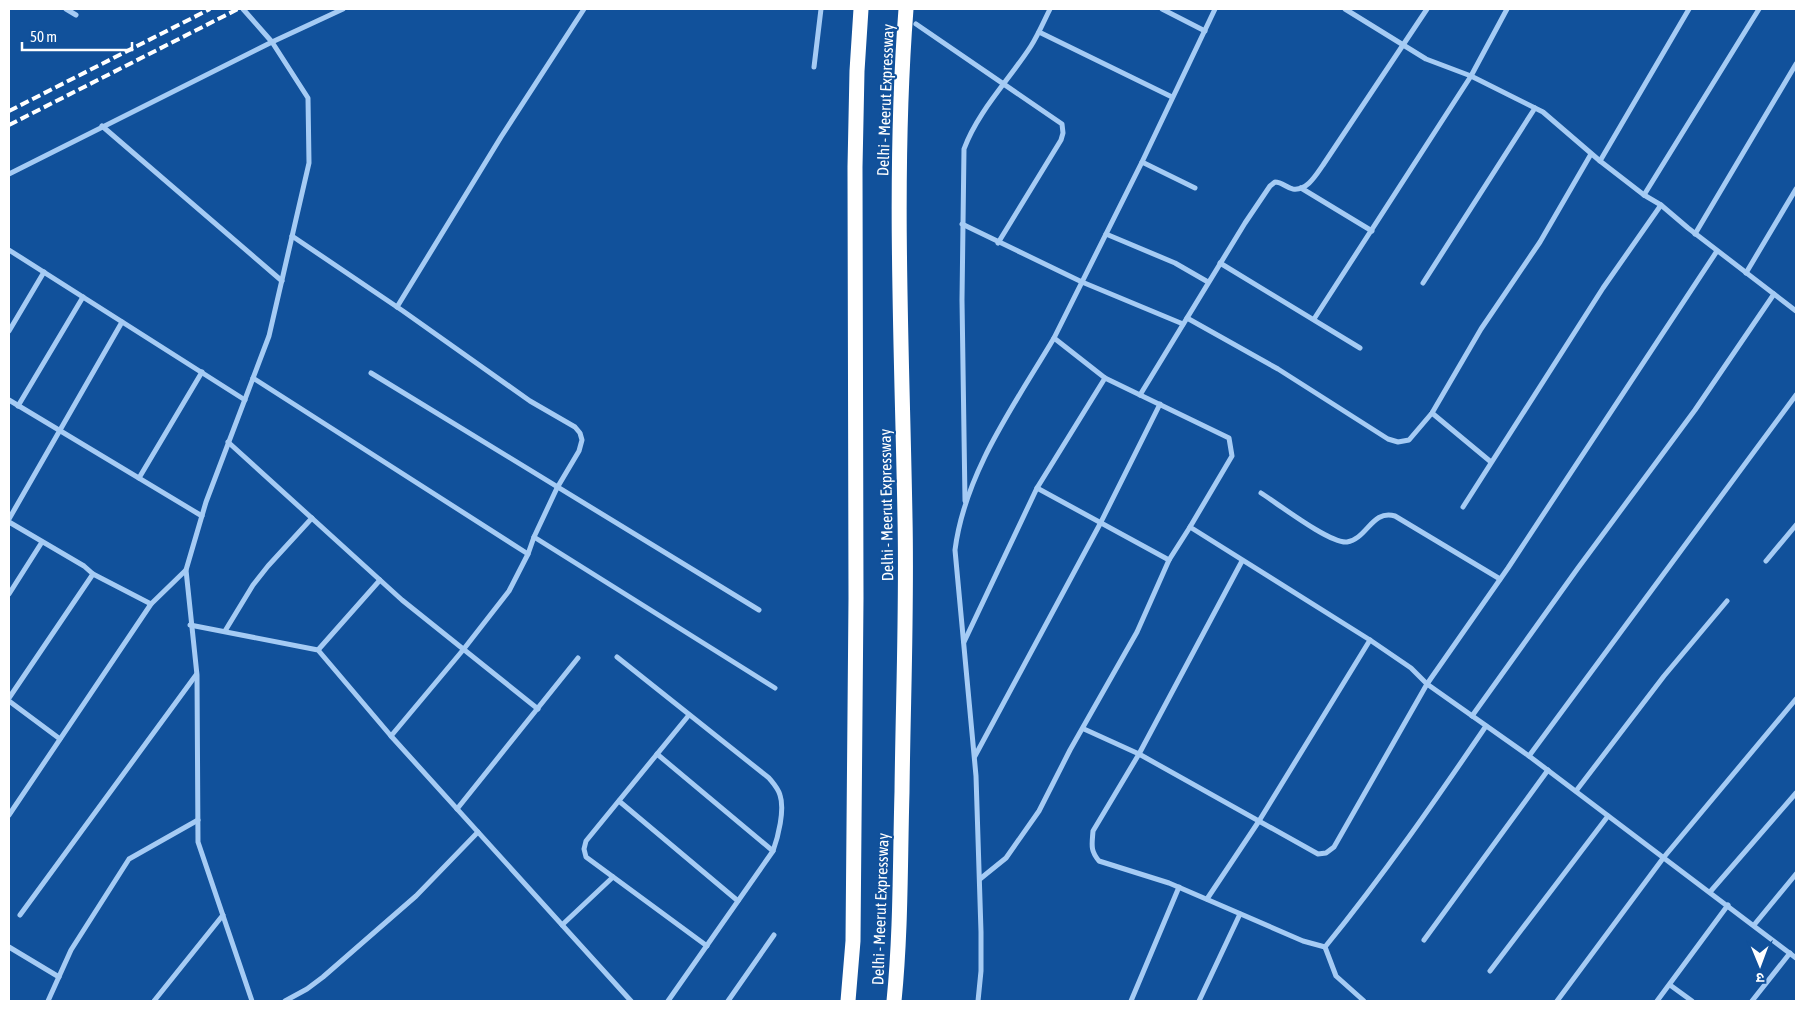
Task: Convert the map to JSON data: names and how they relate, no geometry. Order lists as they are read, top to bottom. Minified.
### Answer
{"streets":{"highway":["Delhi - Meerut Expressway"]},"scale_bar":"50 m","north":"bottom"}
